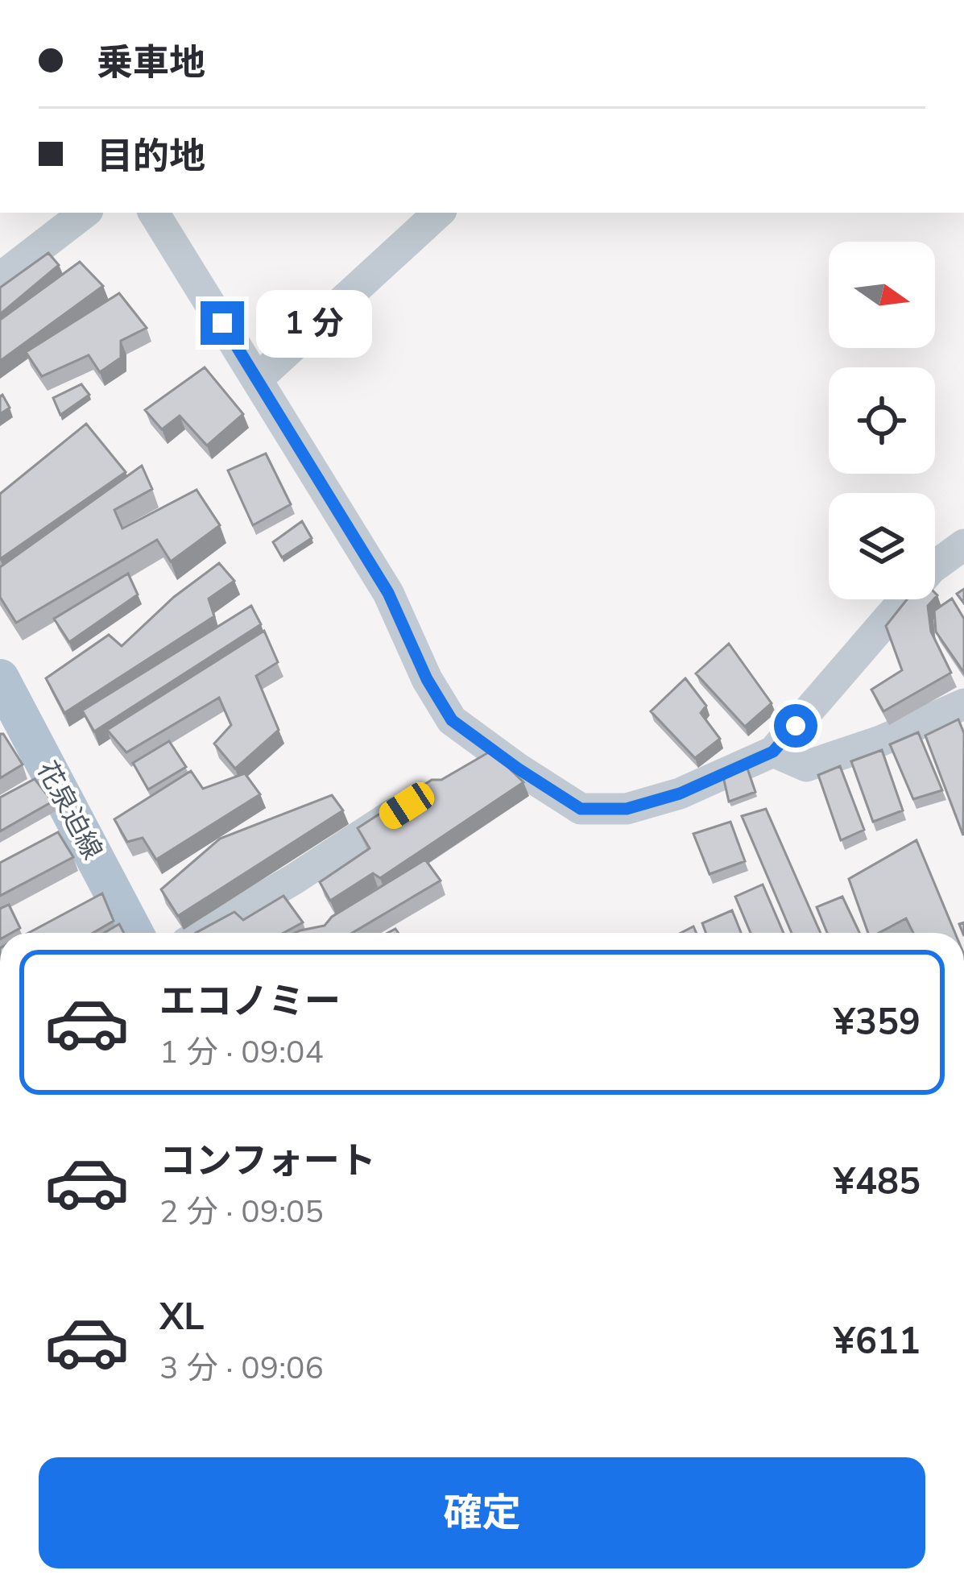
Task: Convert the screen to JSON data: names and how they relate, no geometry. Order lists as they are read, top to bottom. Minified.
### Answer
{"streets":{"main road":["花泉迫線"]},"north":"right","page":{"banner":["乗車地","目的地"],"bubble":"1 分","list":[{"name":"エコノミー","note":"1 分 · 09:04","value":"¥359"},{"name":"コンフォート","note":"2 分 · 09:05","value":"¥485"},{"name":"XL","note":"3 分 · 09:06","value":"¥611"}],"buttons":"確定"}}
